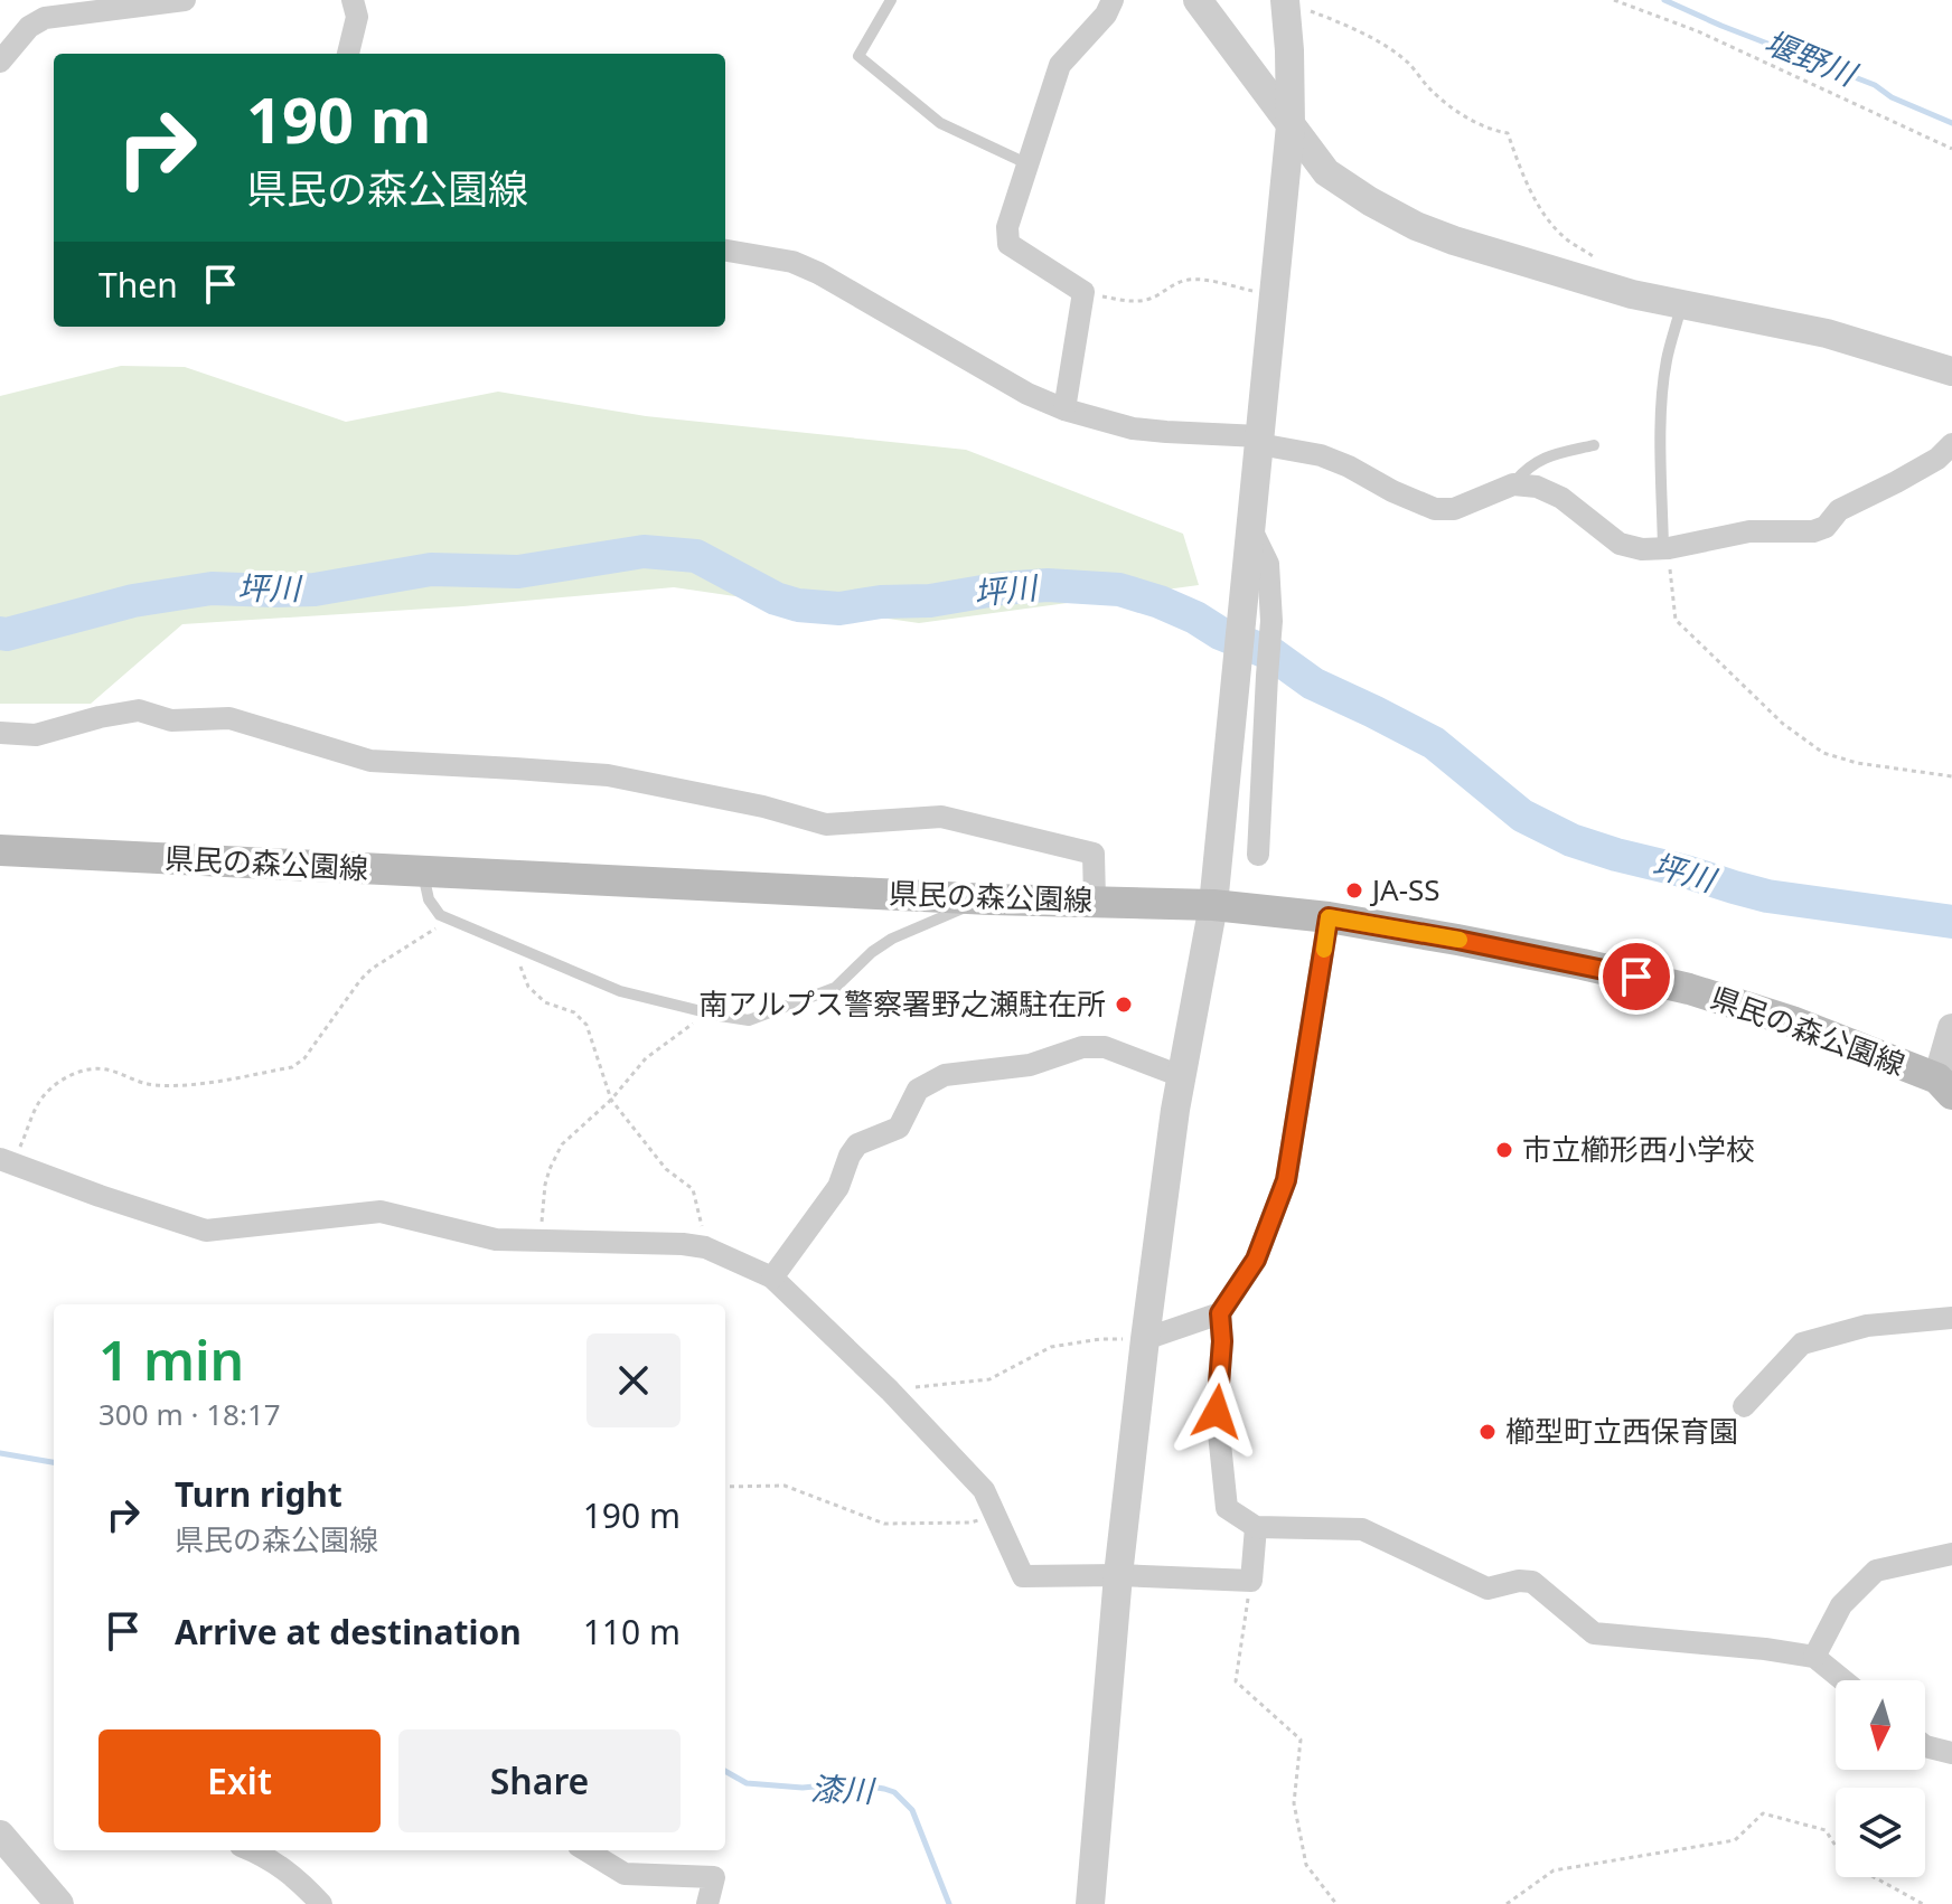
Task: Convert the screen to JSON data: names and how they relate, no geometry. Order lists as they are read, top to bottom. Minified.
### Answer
{"streets":{"main road":["県民の森公園線"]},"water":["堰野川","坪川","漆川"],"places":["JA-SS","南アルプス警察署野之瀬駐在所","市立櫛形西小学校","櫛型町立西保育園"],"north":"bottom","page":{"turn":["190 m","県民の森公園線"],"then":"Then","heading":["1 min","300 m · 18:17"],"list":[{"name":"Turn right","note":"県民の森公園線","value":"190 m"},{"name":"Arrive at destination","value":"110 m"}],"buttons":["Exit","Share"]}}
